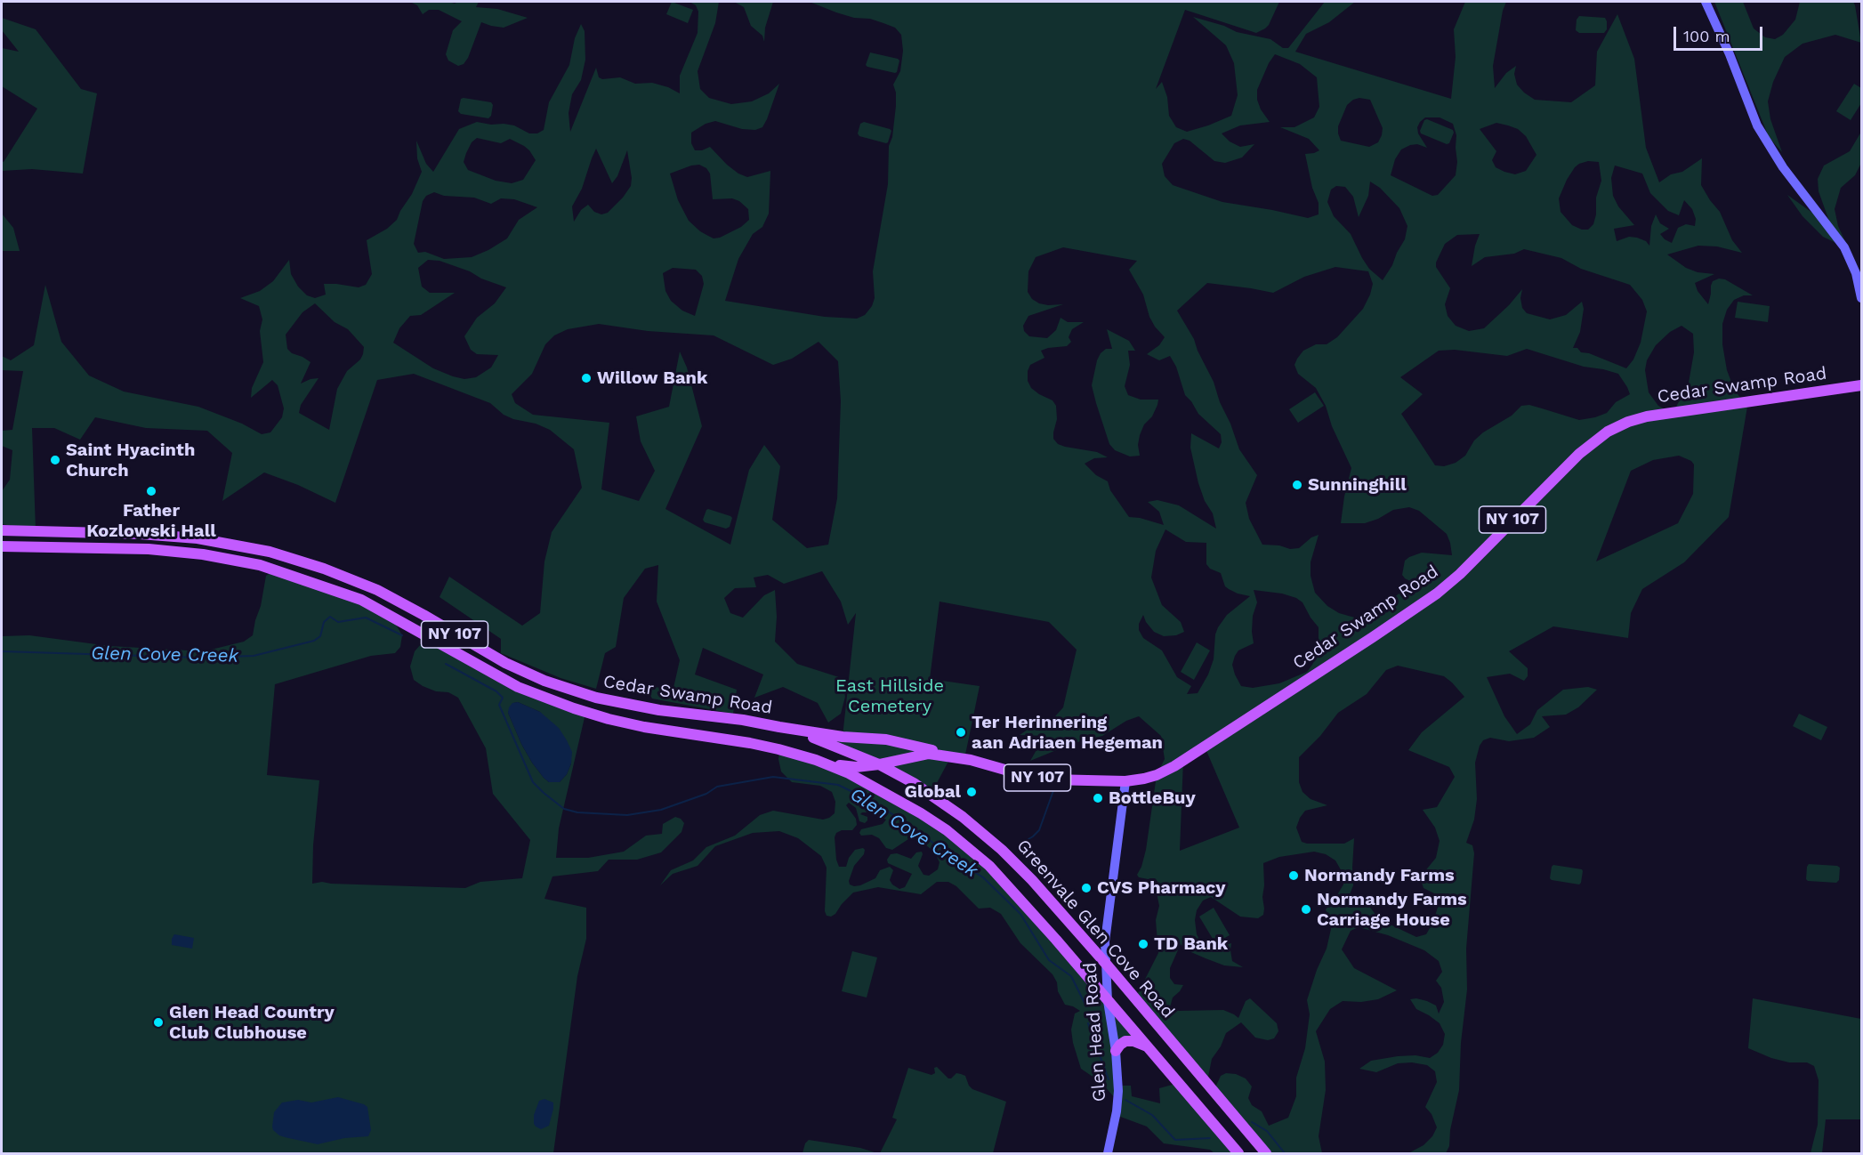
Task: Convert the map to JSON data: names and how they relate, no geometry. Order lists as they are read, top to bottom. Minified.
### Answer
{"streets":{"main road":["Cedar Swamp Road","NY 107","Greenvale Glen Cove Road","Glen Head Road"]},"crossings":[["Cedar Swamp Road","NY 107"],["Cedar Swamp Road","Greenvale Glen Cove Road"],["Cedar Swamp Road","Glen Head Road"],["NY 107","Greenvale Glen Cove Road"],["Greenvale Glen Cove Road","Glen Head Road"]],"water":["Glen Cove Creek"],"parks":["East Hillside Cemetery"],"places":["Willow Bank","Saint Hyacinth Church","Sunninghill","Father Kozlowski Hall","Ter Herinnering aan Adriaen Hegeman","Global","BottleBuy","Normandy Farms","CVS Pharmacy","Normandy Farms Carriage House","TD Bank","Glen Head Country Club Clubhouse"],"scale_bar":"100 m"}
